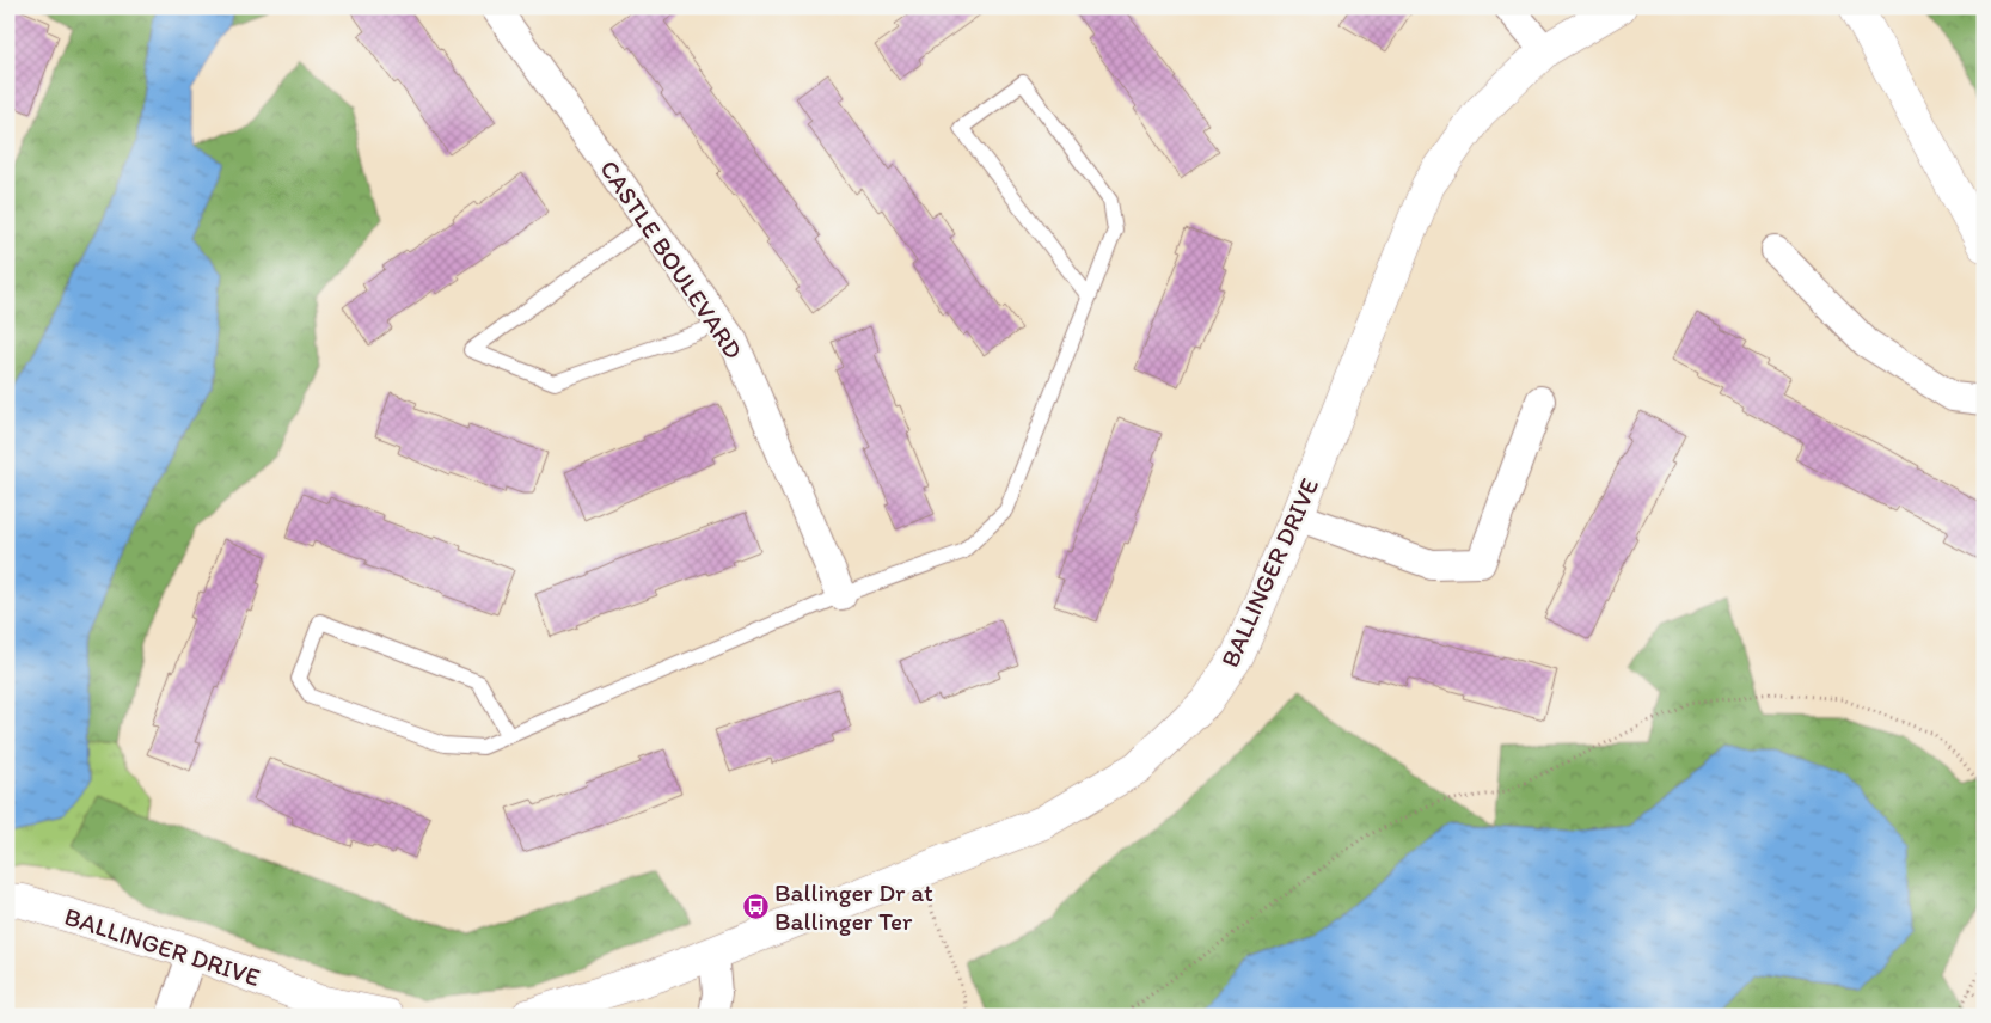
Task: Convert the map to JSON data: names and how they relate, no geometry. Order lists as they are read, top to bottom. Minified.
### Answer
{"streets":{"street":["CASTLE BOULEVARD","BALLINGER DRIVE"]},"places":{"bus stop":["Ballinger Dr at Ballinger Ter"]}}
